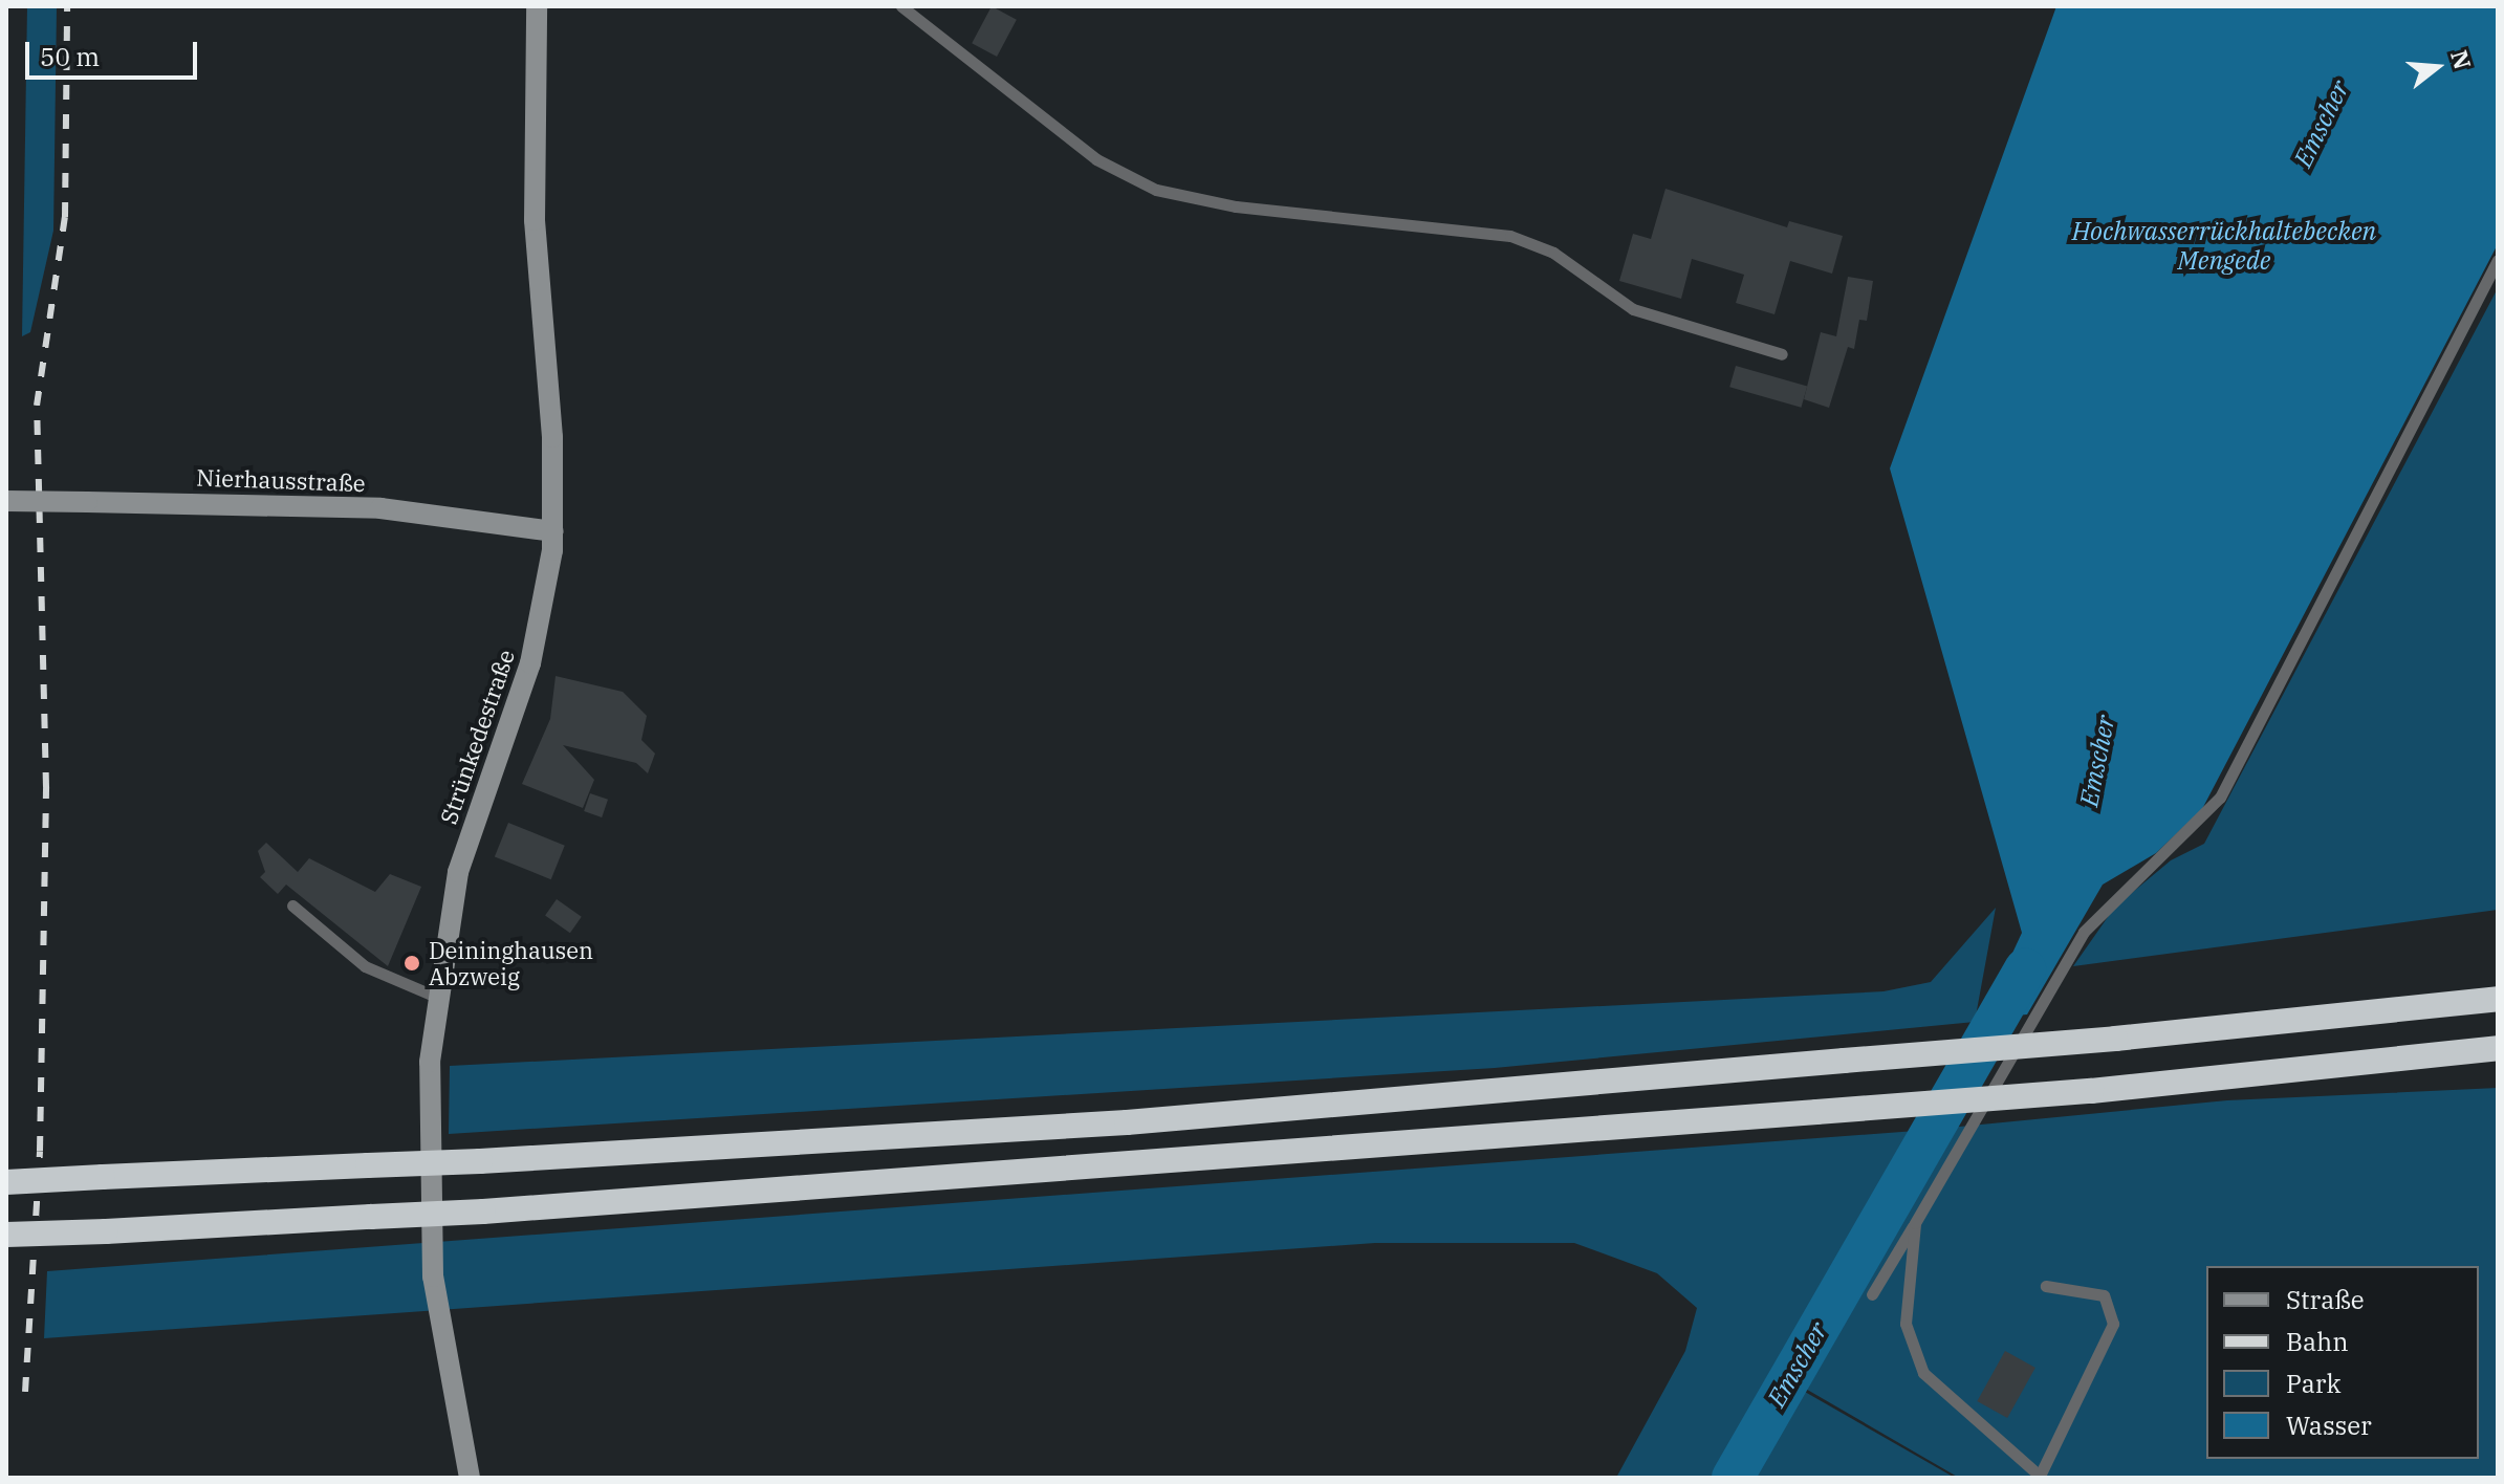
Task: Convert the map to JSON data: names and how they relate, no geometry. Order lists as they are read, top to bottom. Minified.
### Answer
{"streets":{"main road":["Nierhausstraße","Strünkedestraße"]},"crossings":[["Nierhausstraße","Strünkedestraße"]],"water":["Emscher","Hochwasserrückhaltebecken Mengede"],"places":["Deininghausen Abzweig"],"legend":["Straße","Bahn","Park","Wasser"],"scale_bar":"50 m","north":"right"}
